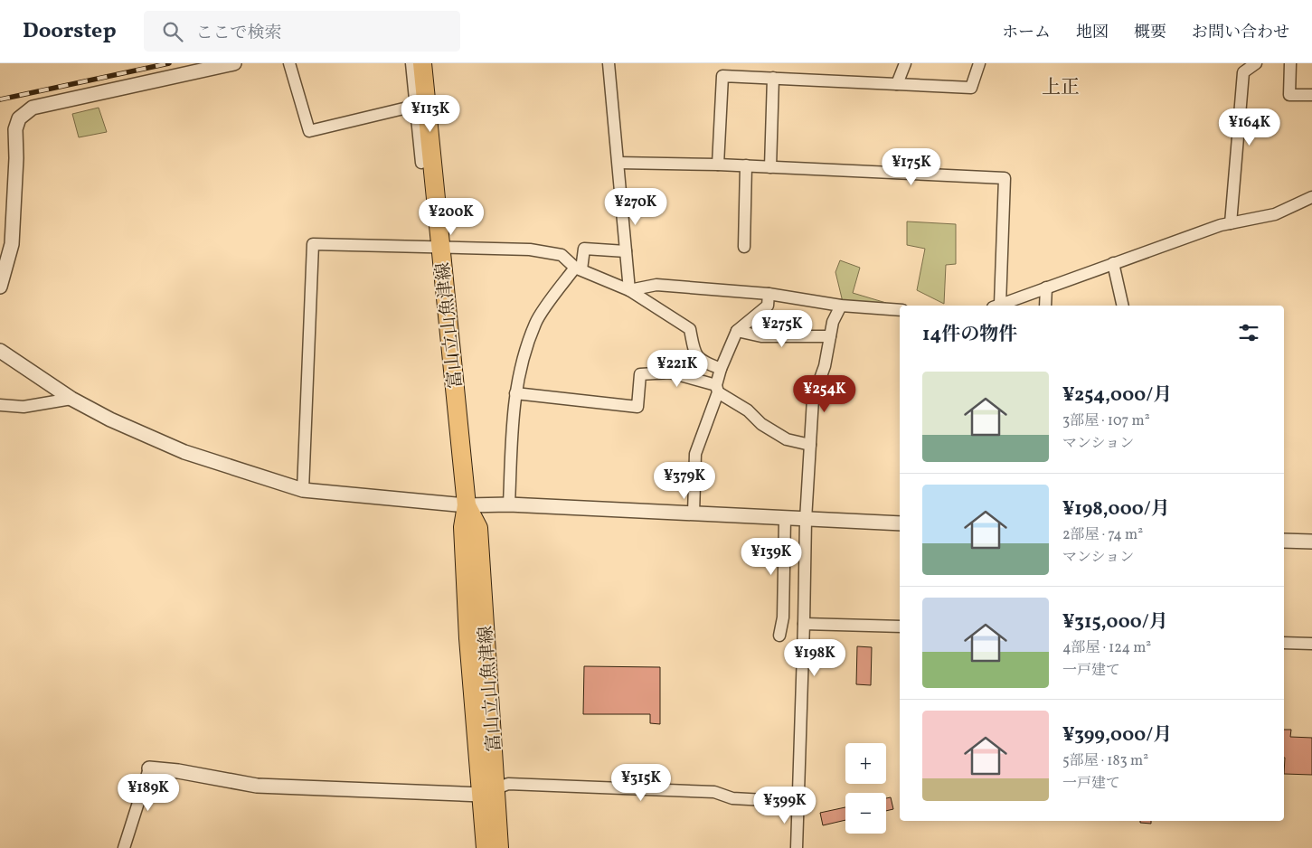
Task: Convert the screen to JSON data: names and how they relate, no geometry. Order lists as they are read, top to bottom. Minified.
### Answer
{"streets":{"main road":["富山立山魚津線"]},"districts":["上正"],"page":{"header":"Doorstep","search":"ここで検索","nav":["ホーム","地図","概要","お問い合わせ"],"price":["¥113K","¥164K","¥175K","¥270K","¥200K","¥275K","¥221K","¥254K","¥379K","¥139K","¥198K","¥315K","¥189K","¥399K"],"heading":"14件の物件","list":[{"name":"¥254,000/月","note":"3部屋 · 107 m² · マンション"},{"name":"¥198,000/月","note":"2部屋 · 74 m² · マンション"},{"name":"¥315,000/月","note":"4部屋 · 124 m² · 一戸建て"},{"name":"¥399,000/月","note":"5部屋 · 183 m² · 一戸建て"}],"map_buttons":["+","−"]}}
